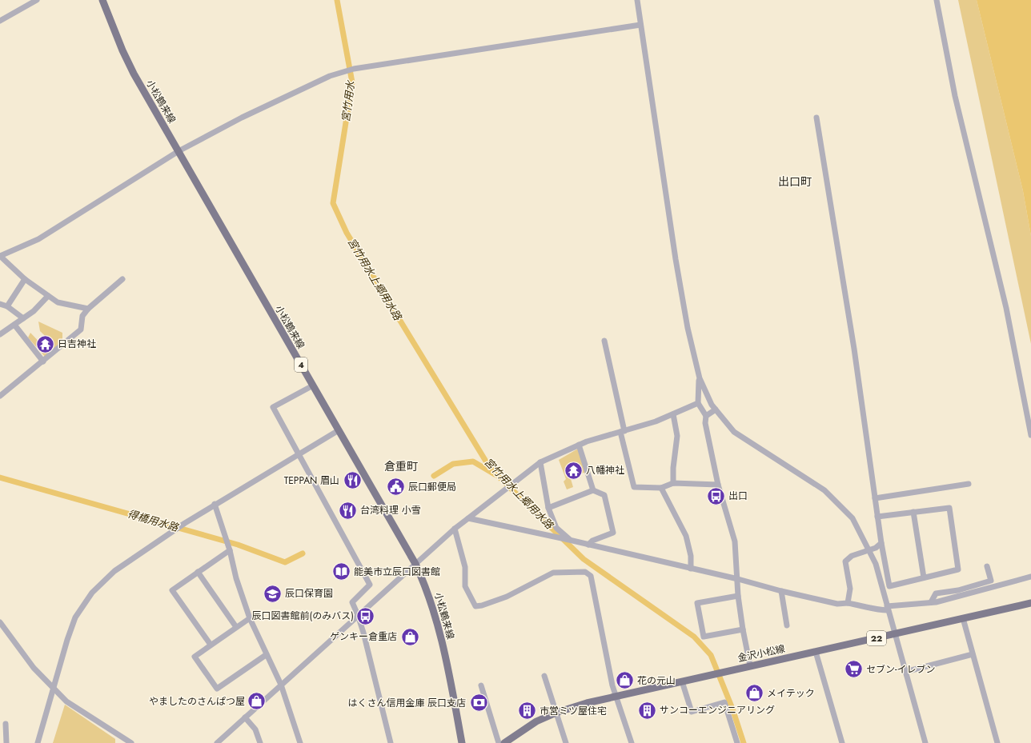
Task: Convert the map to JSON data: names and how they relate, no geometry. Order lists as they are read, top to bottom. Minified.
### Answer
{"streets":{"main road":["小松鶴来線","4","22","金沢小松線"]},"districts":["出口町","倉重町"],"water":["宮竹用水","宮竹用水上郷用水路","得橋用水路"],"places":{"temple":["日吉神社","八幡神社"],"restaurant":["TEPPAN 眉山","台湾料理 小雪"],"public building":["辰口郵便局"],"bus stop":["出口","辰口図書館前(のみバス)"],"library":["能美市立辰口図書館"],"school or university":["辰口保育園"],"shop":["ゲンキー倉重店","花の元山","メイテック","やましたのさんぱつ屋"],"supermarket":["セブン-イレブン"],"bank":["はくさん信用金庫 辰口支店"],"building":["サンコーエンジニアリング","市営ミツ屋住宅"]}}
